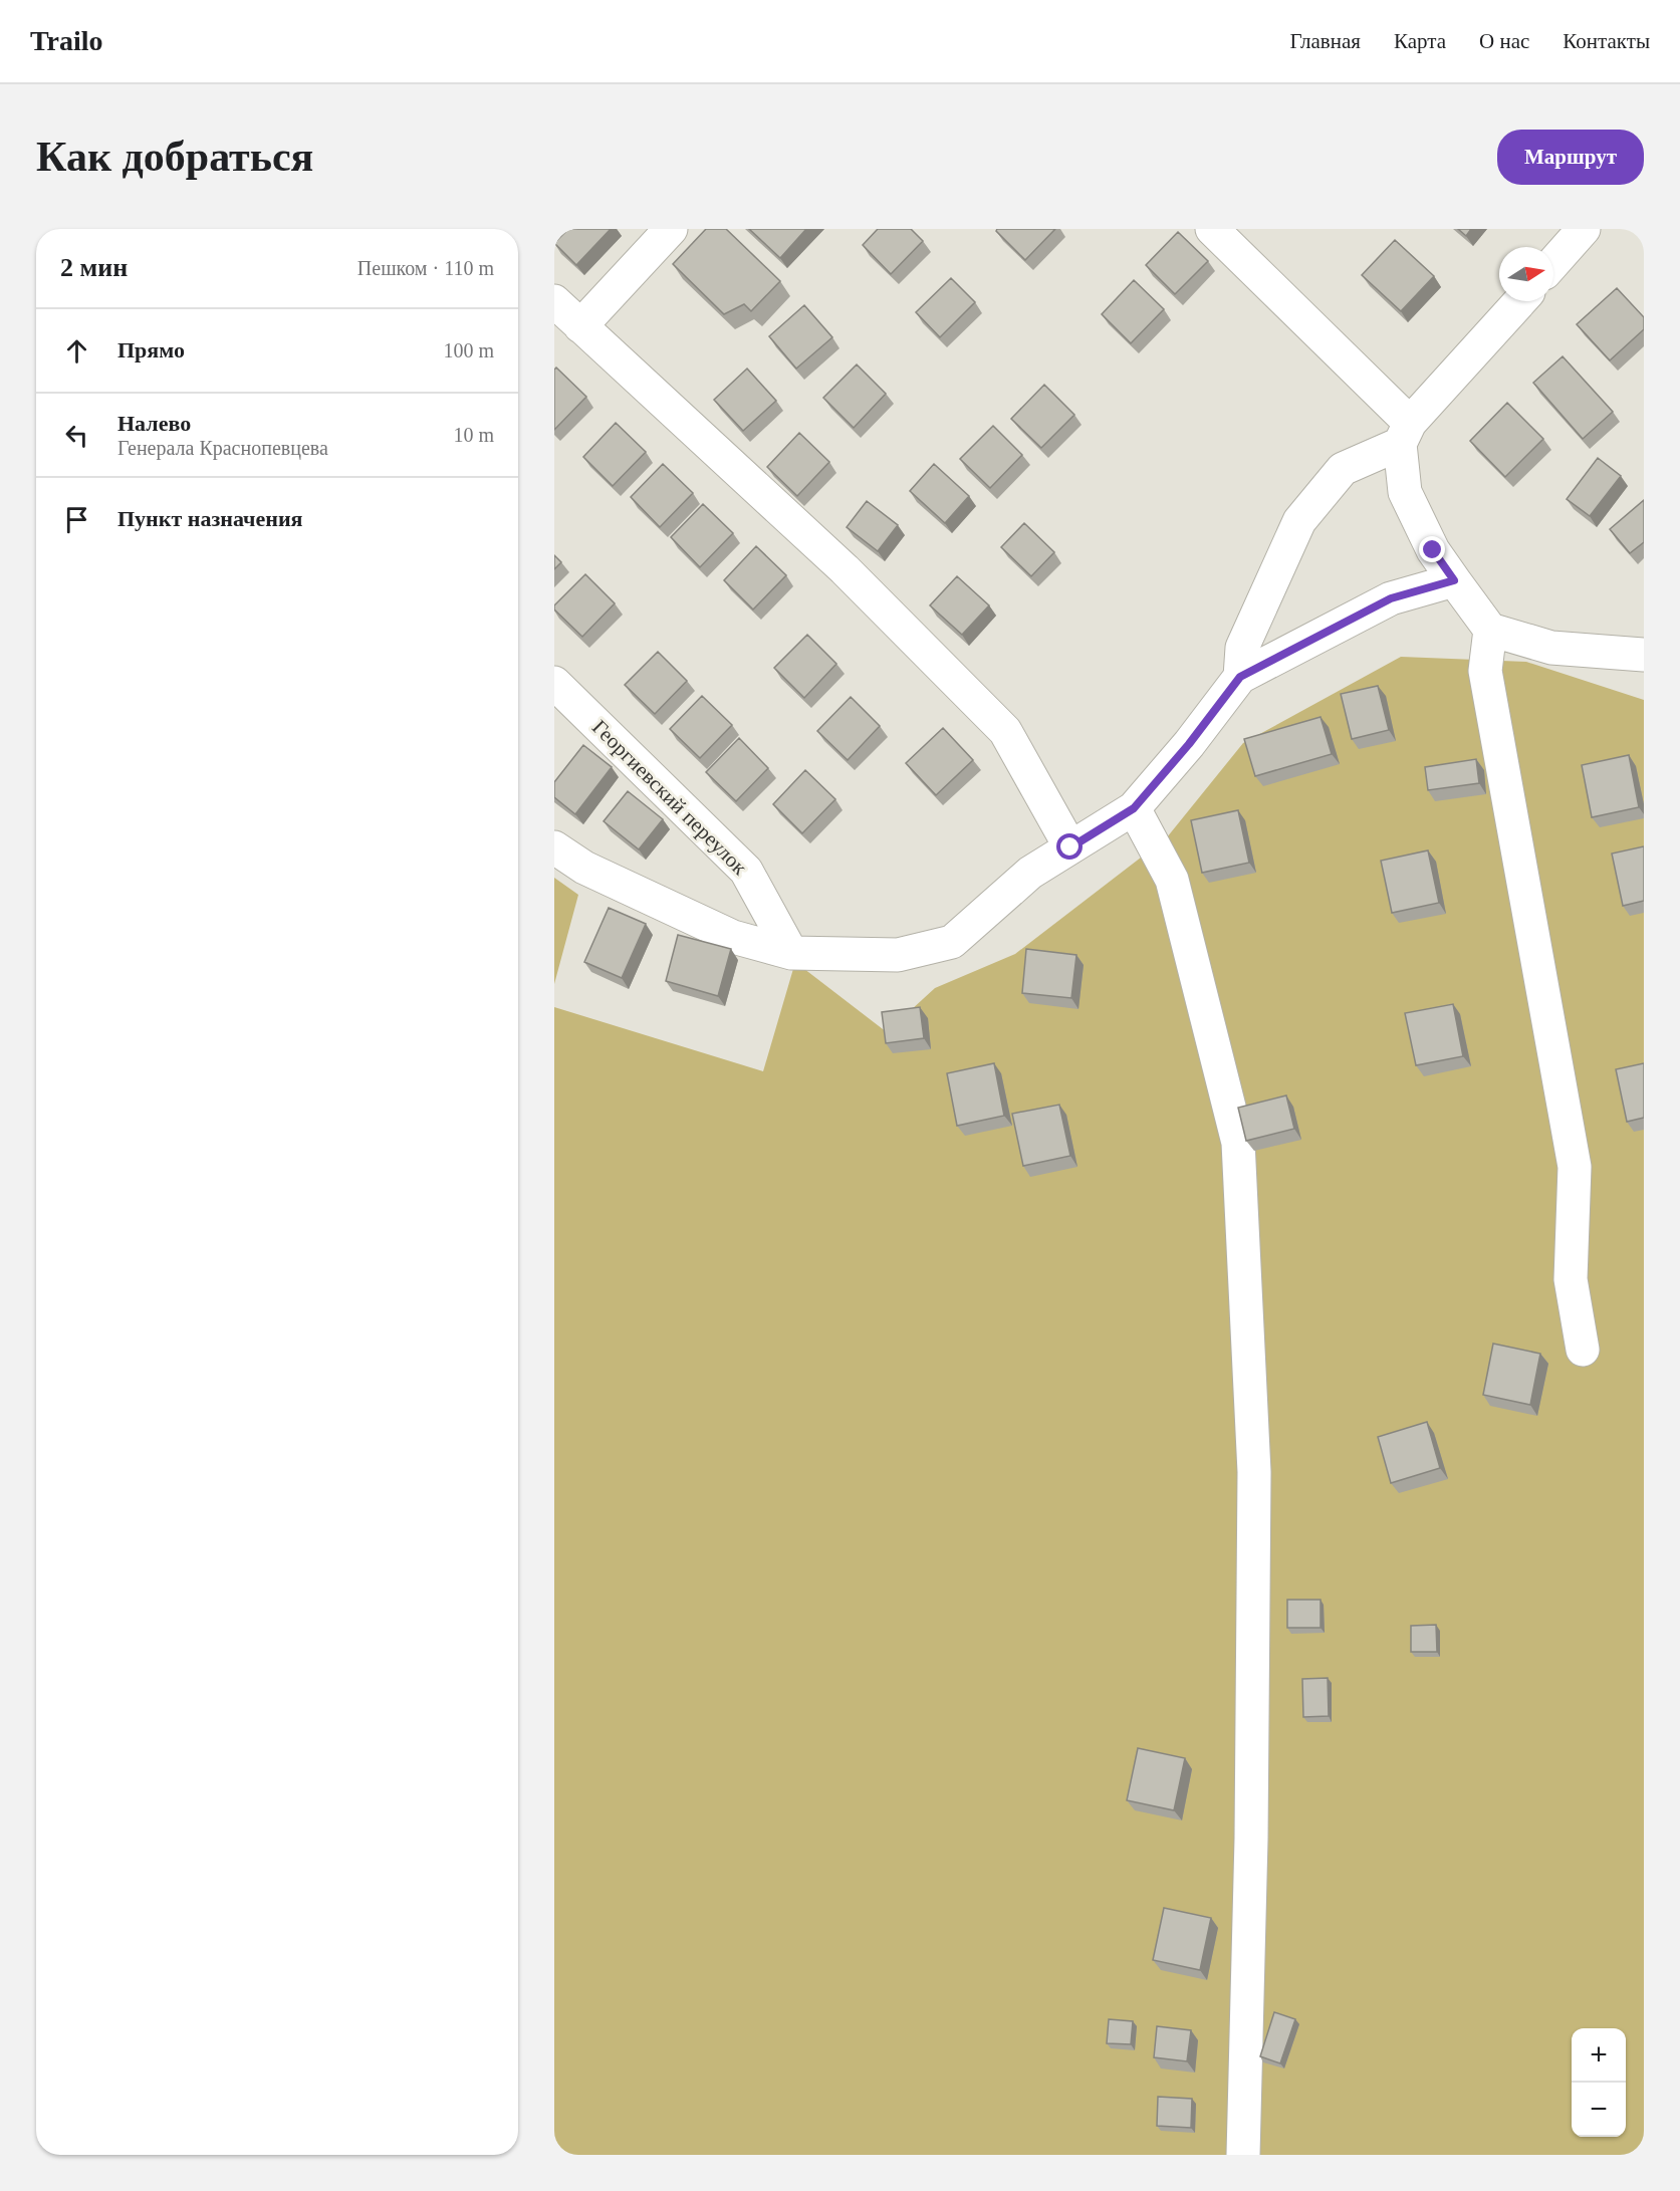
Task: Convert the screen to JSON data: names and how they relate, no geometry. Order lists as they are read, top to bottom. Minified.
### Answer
{"streets":{"street":["Георгиевский переулок"]},"north":"right","page":{"header":"Trailo","nav":["Главная","Карта","О нас","Контакты"],"buttons":"Маршрут","title":"Как добраться","heading":["2 мин","Пешком · 110 m"],"list":[["Прямо","100 m"],["Налево","Генерала Краснопевцева","10 m"],"Пункт назначения"],"map_buttons":["+","−"]}}
